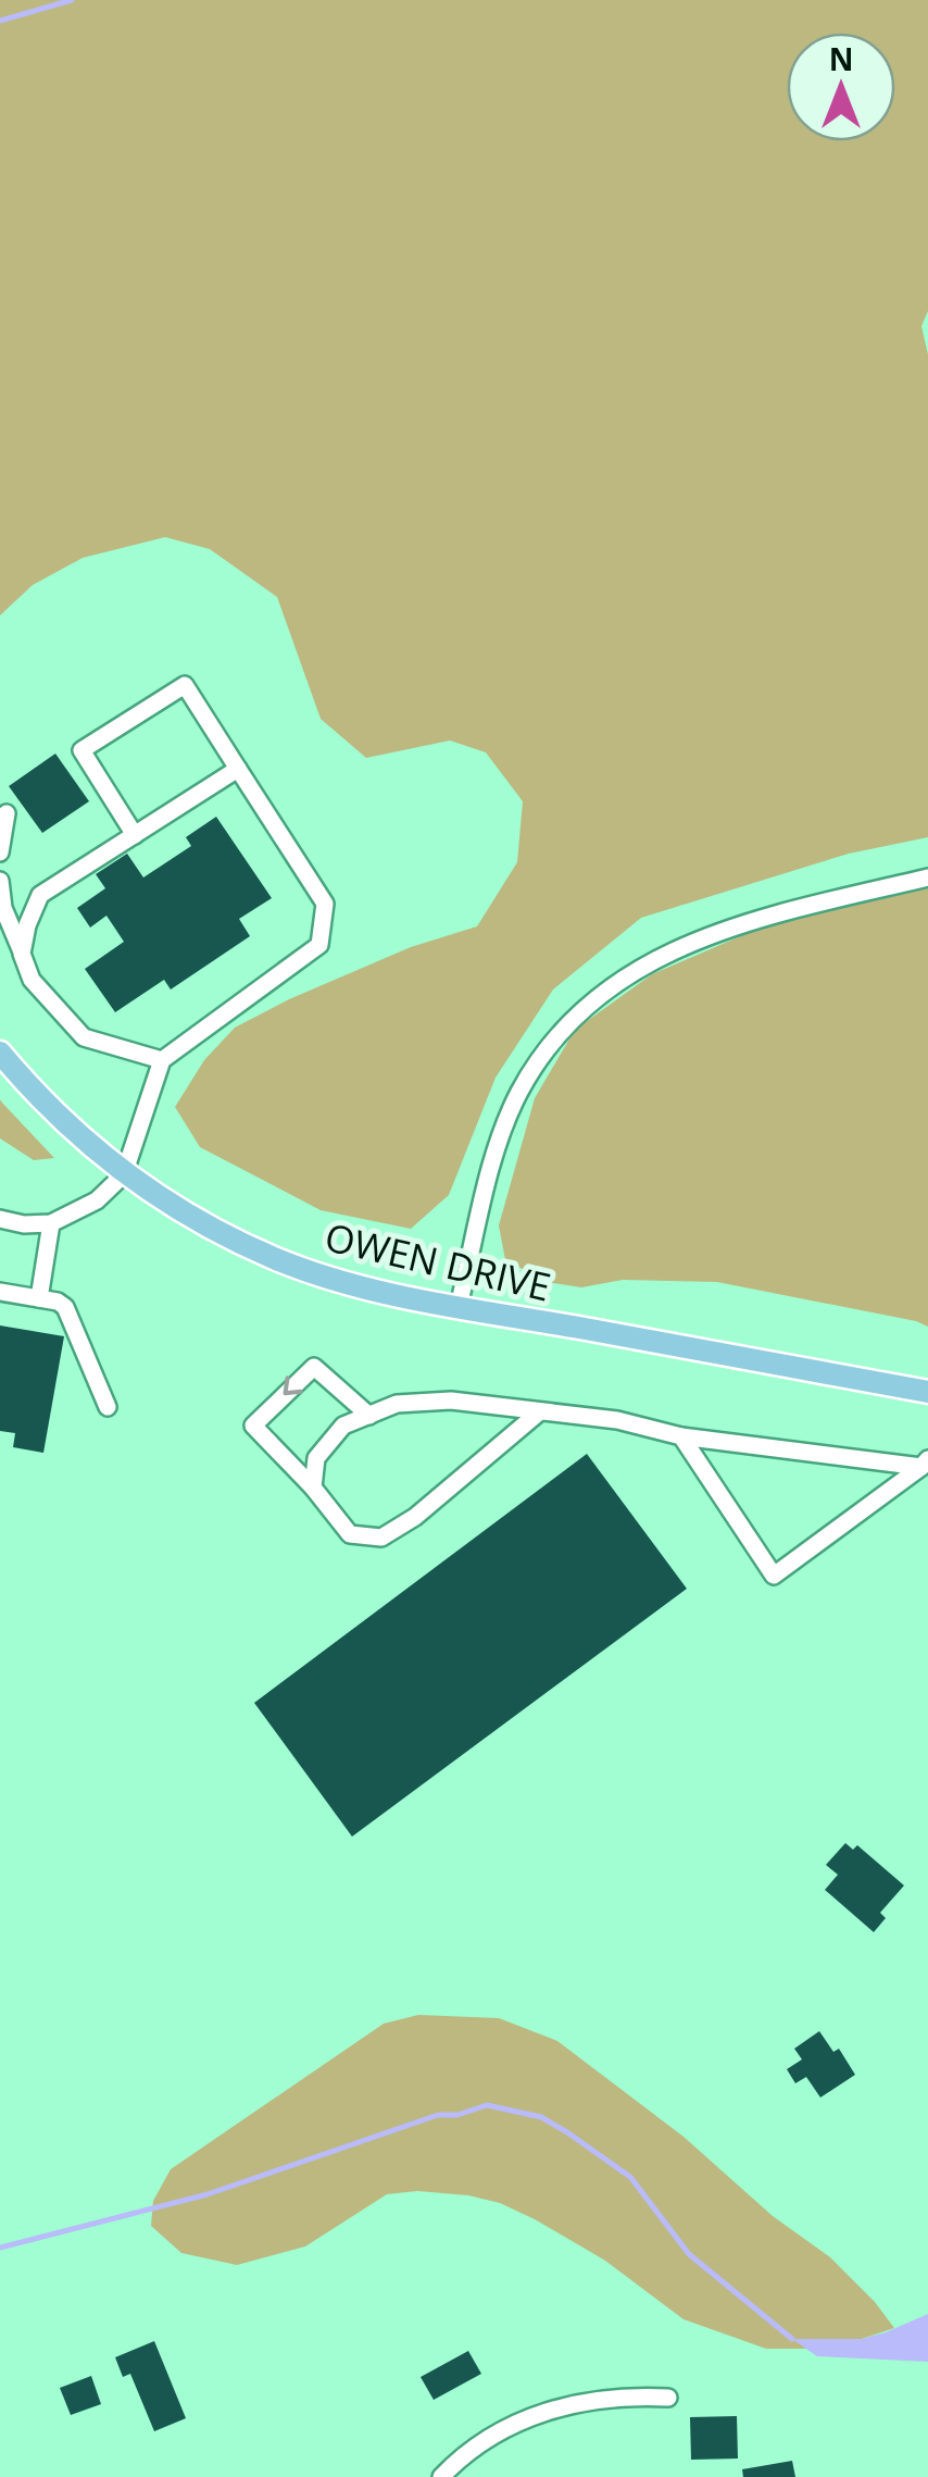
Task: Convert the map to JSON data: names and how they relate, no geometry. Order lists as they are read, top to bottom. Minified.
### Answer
{"streets":{"main road":["OWEN DRIVE"]},"north":"top"}
